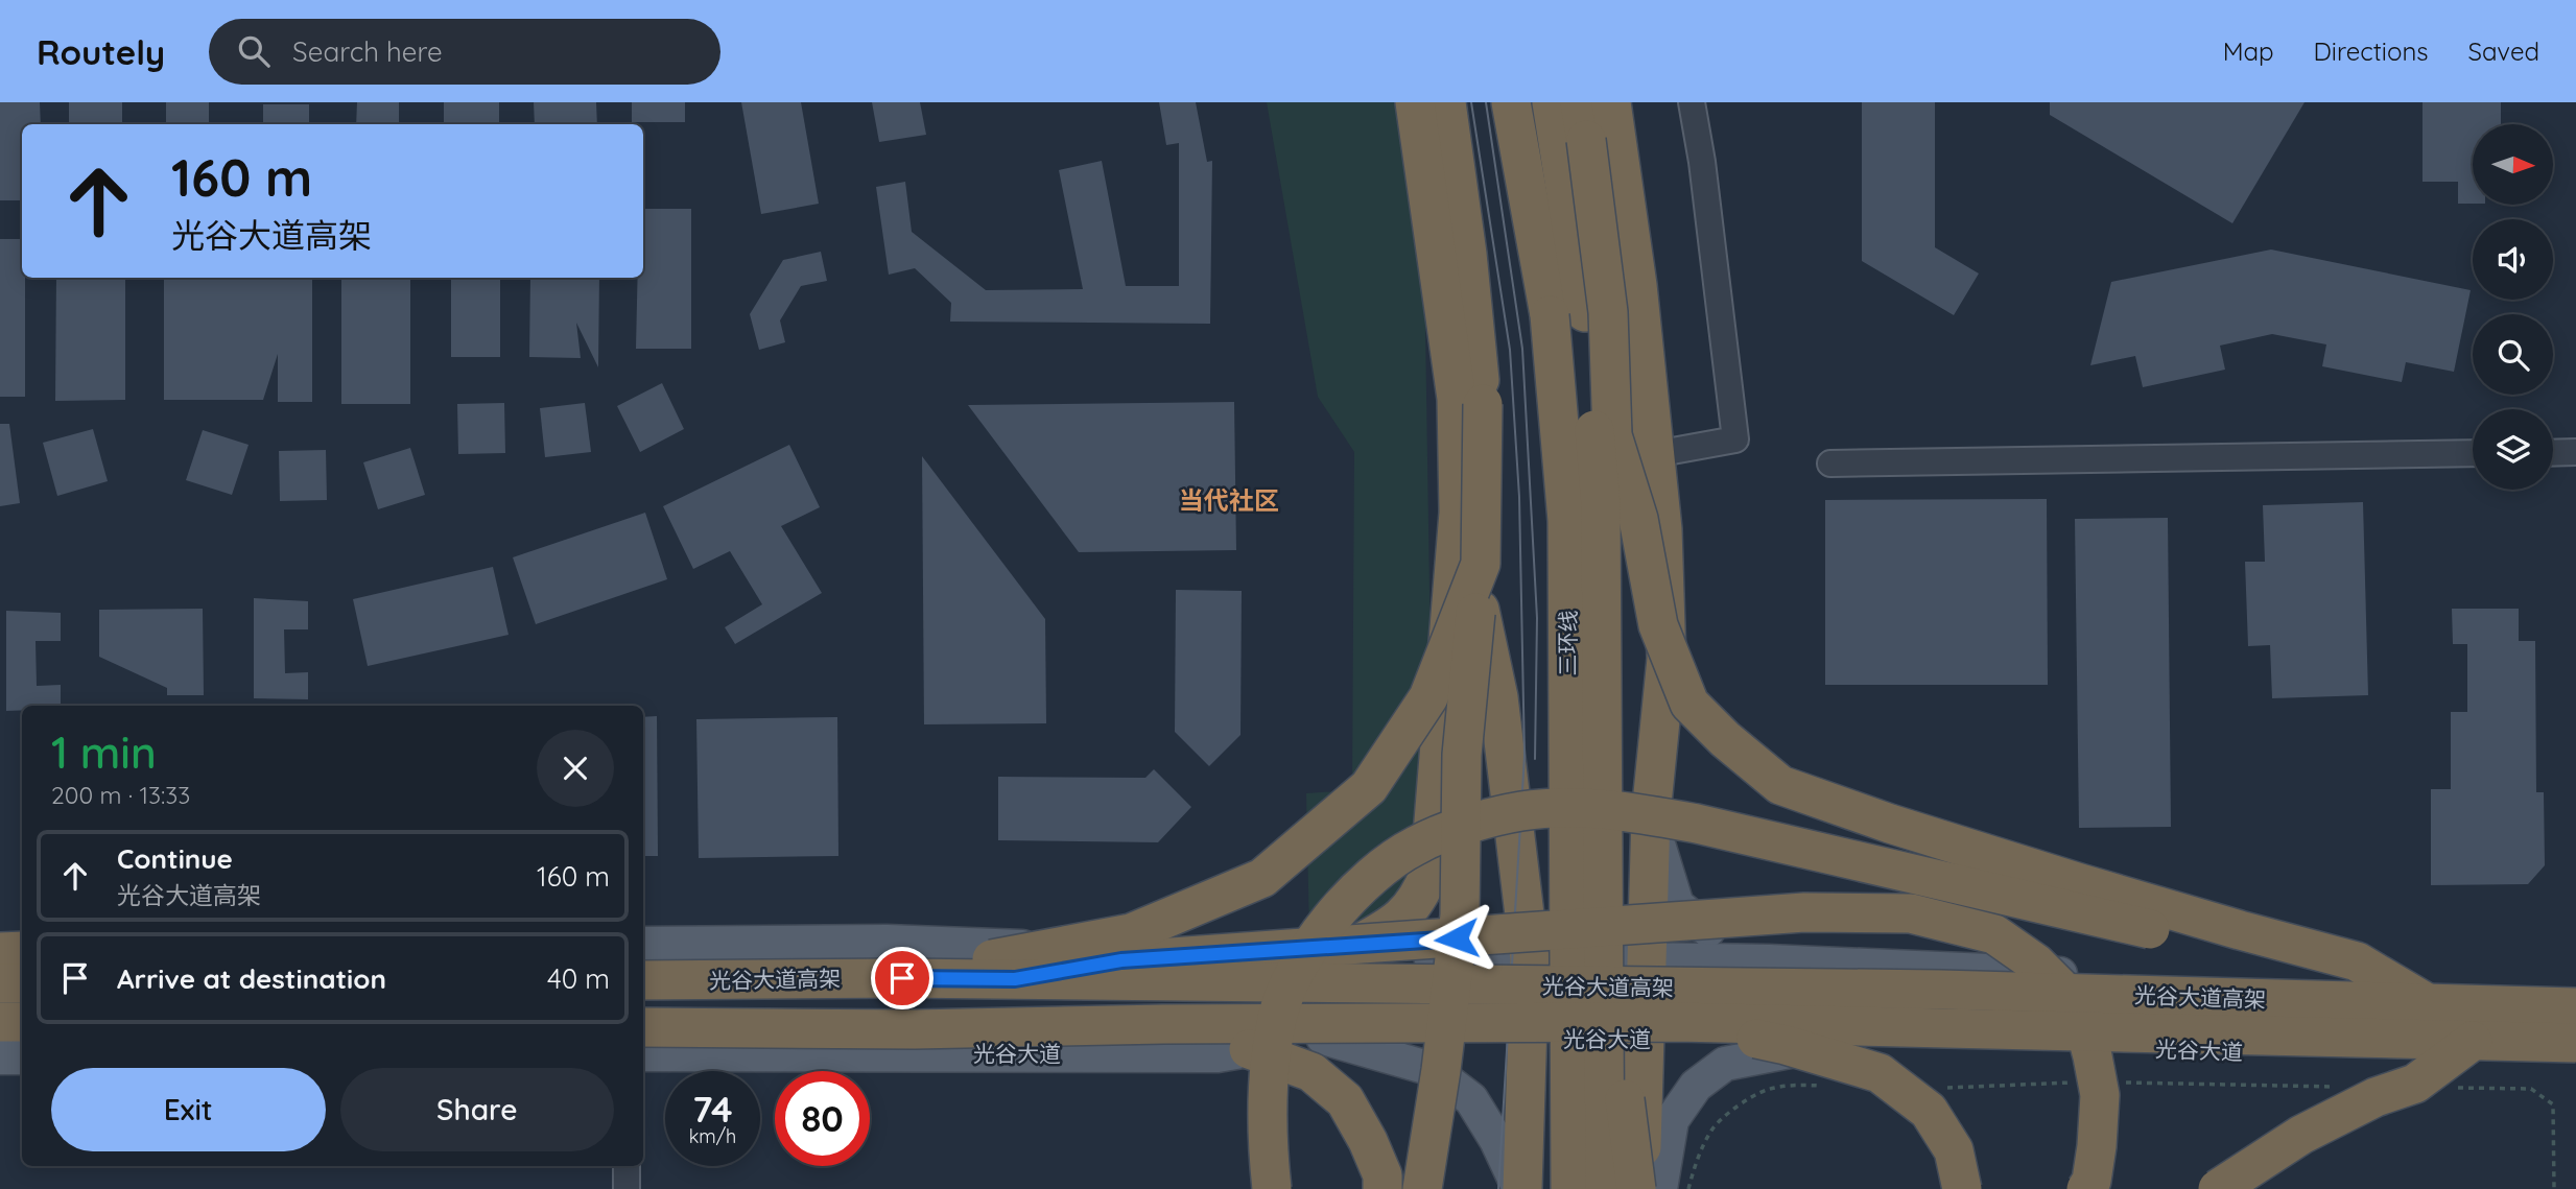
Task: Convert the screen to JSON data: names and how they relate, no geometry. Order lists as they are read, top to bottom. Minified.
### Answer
{"streets":{"highway":["三环线","光谷大道高架"],"main road":["光谷大道"]},"crossings":[["光谷大道高架","光谷大道"]],"districts":["当代社区"],"north":"right","page":{"header":"Routely","search":"Search here","nav":["Map","Directions","Saved"],"turn":["160 m","光谷大道高架"],"heading":["1 min","200 m · 13:33"],"list":[{"name":"Continue","note":"光谷大道高架","value":"160 m"},{"name":"Arrive at destination","value":"40 m"}],"buttons":["Exit","Share"],"speed":"74 km/h","limit":"80"}}
